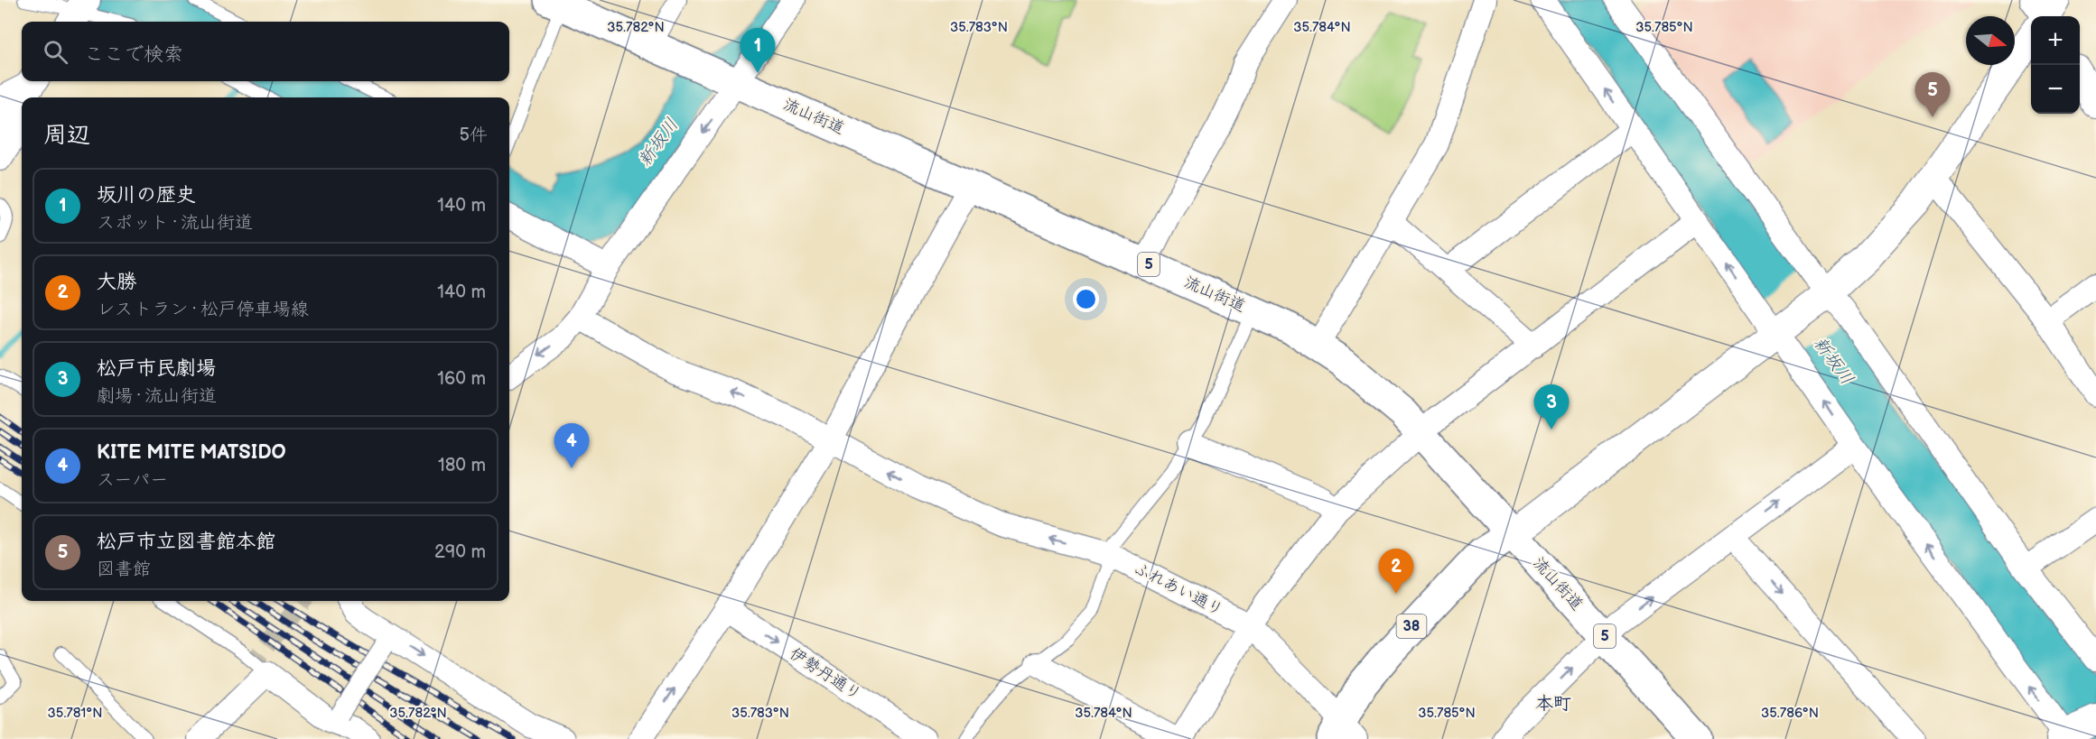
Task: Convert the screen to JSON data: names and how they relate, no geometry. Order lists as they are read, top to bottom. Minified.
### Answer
{"streets":{"main road":["流山街道","5","38"],"street":["ふれあい通り","伊勢丹通り"]},"crossings":[["流山街道","38"],["ふれあい通り","38"]],"one_way":["ふれあい通り","伊勢丹通り"],"districts":["本町"],"water":["新坂川"],"north":"right","page":{"map_buttons":["+","−"],"search":"ここで検索","pins":["1","5","3","4","2"],"heading":["周辺","5件"],"list":[{"mark":"1","name":"坂川の歴史","note":"スポット · 流山街道","value":"140 m"},{"mark":"2","name":"大勝","note":"レストラン · 松戸停車場線","value":"140 m"},{"mark":"3","name":"松戸市民劇場","note":"劇場 · 流山街道","value":"160 m"},{"mark":"4","name":"KITE MITE MATSIDO","note":"スーパー","value":"180 m"},{"mark":"5","name":"松戸市立図書館本館","note":"図書館","value":"290 m"}]},"coordinates":["35.782°N","35.783°N","35.784°N","35.785°N","35.781°N","35.786°N"]}
